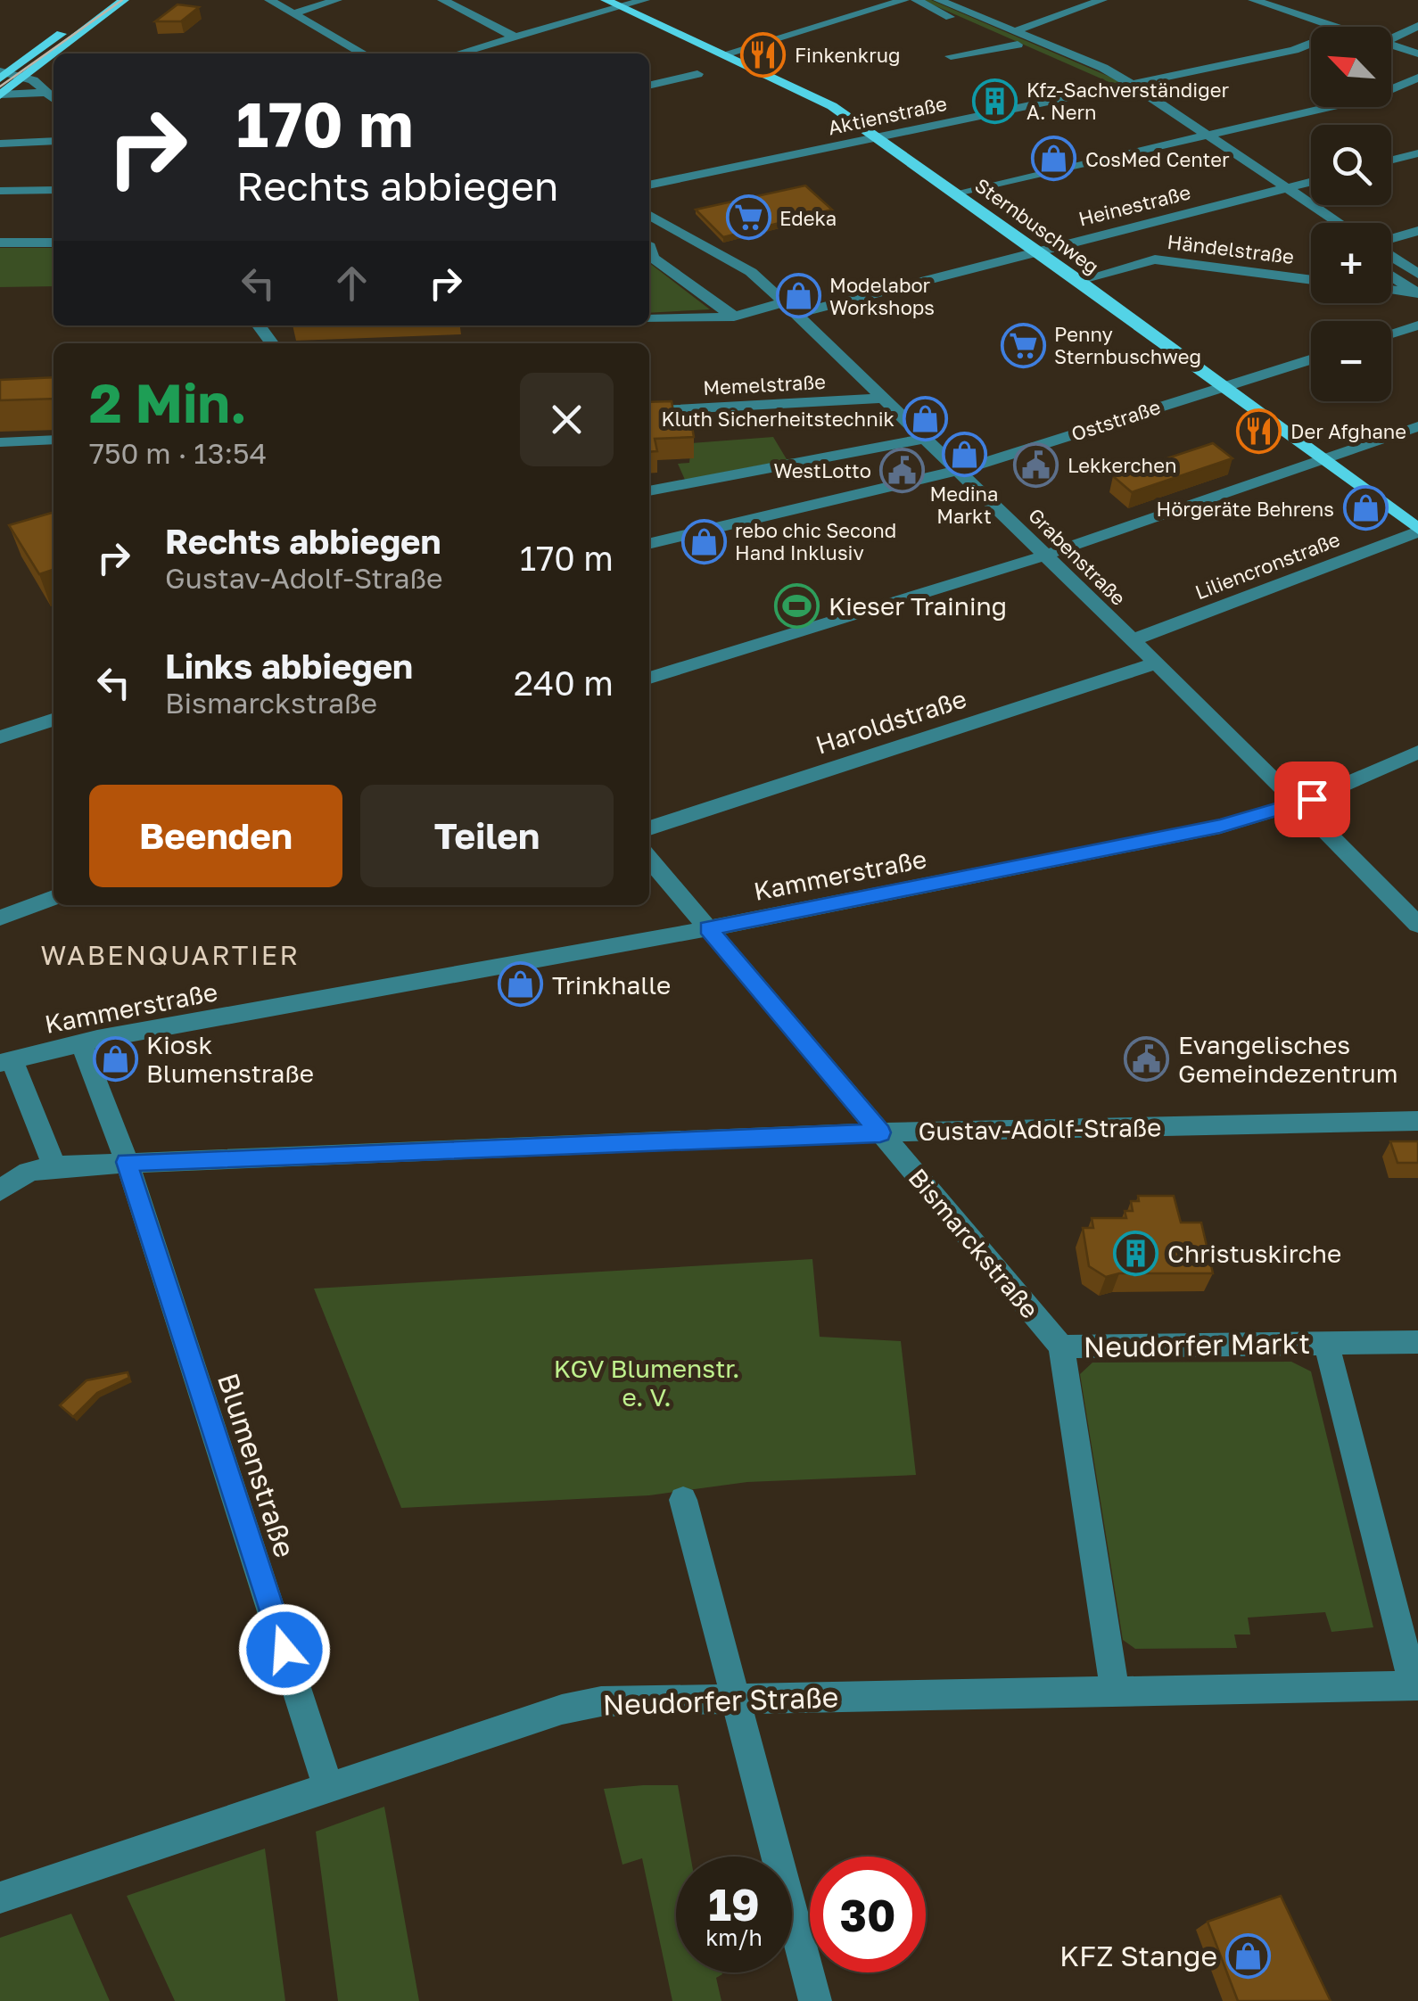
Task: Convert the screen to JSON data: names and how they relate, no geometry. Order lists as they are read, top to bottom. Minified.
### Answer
{"streets":{"main road":["Sternbuschweg"],"street":["Aktienstraße","Heinestraße","Händelstraße","Memelstraße","Oststraße","Grabenstraße","Liliencronstraße","Haroldstraße","Kammerstraße","Gustav-Adolf-Straße","Bismarckstraße","Neudorfer Markt","Blumenstraße","Neudorfer Straße"]},"crossings":[["Aktienstraße","Sternbuschweg"],["Heinestraße","Sternbuschweg"],["Heinestraße","Grabenstraße"],["Sternbuschweg","Händelstraße"],["Sternbuschweg","Oststraße"],["Sternbuschweg","Liliencronstraße"],["Memelstraße","Grabenstraße"],["Oststraße","Grabenstraße"],["Grabenstraße","Liliencronstraße"],["Grabenstraße","Haroldstraße"],["Grabenstraße","Kammerstraße"],["Kammerstraße","Bismarckstraße"],["Kammerstraße","Blumenstraße"],["Gustav-Adolf-Straße","Bismarckstraße"],["Gustav-Adolf-Straße","Blumenstraße"],["Bismarckstraße","Neudorfer Markt"],["Neudorfer Markt","Neudorfer Straße"],["Blumenstraße","Neudorfer Straße"]],"districts":["WABENQUARTIER"],"parks":["KGV Blumenstr. e. V."],"places":{"restaurant":["Finkenkrug","Der Afghane"],"building":["Kfz-Sachverständiger A. Nern","Christuskirche"],"shop":["CosMed Center","Modelabor Workshops","Kluth Sicherheitstechnik","Medina Markt","Hörgeräte Behrens","rebo chic Second Hand Inklusiv","Trinkhalle","Kiosk Blumenstraße","KFZ Stange"],"supermarket":["Edeka","Penny Sternbuschweg"],"public building":["Lekkerchen","WestLotto","Evangelisches Gemeindezentrum"],"sports":["Kieser Training"]},"north":"top left","page":{"map_buttons":["+","−"],"turn":["170 m","Rechts abbiegen"],"heading":["2 Min.","750 m · 13:54"],"list":[{"name":"Rechts abbiegen","note":"Gustav-Adolf-Straße","value":"170 m"},{"name":"Links abbiegen","note":"Bismarckstraße","value":"240 m"}],"buttons":["Beenden","Teilen"],"speed":"19 km/h","limit":"30"}}
